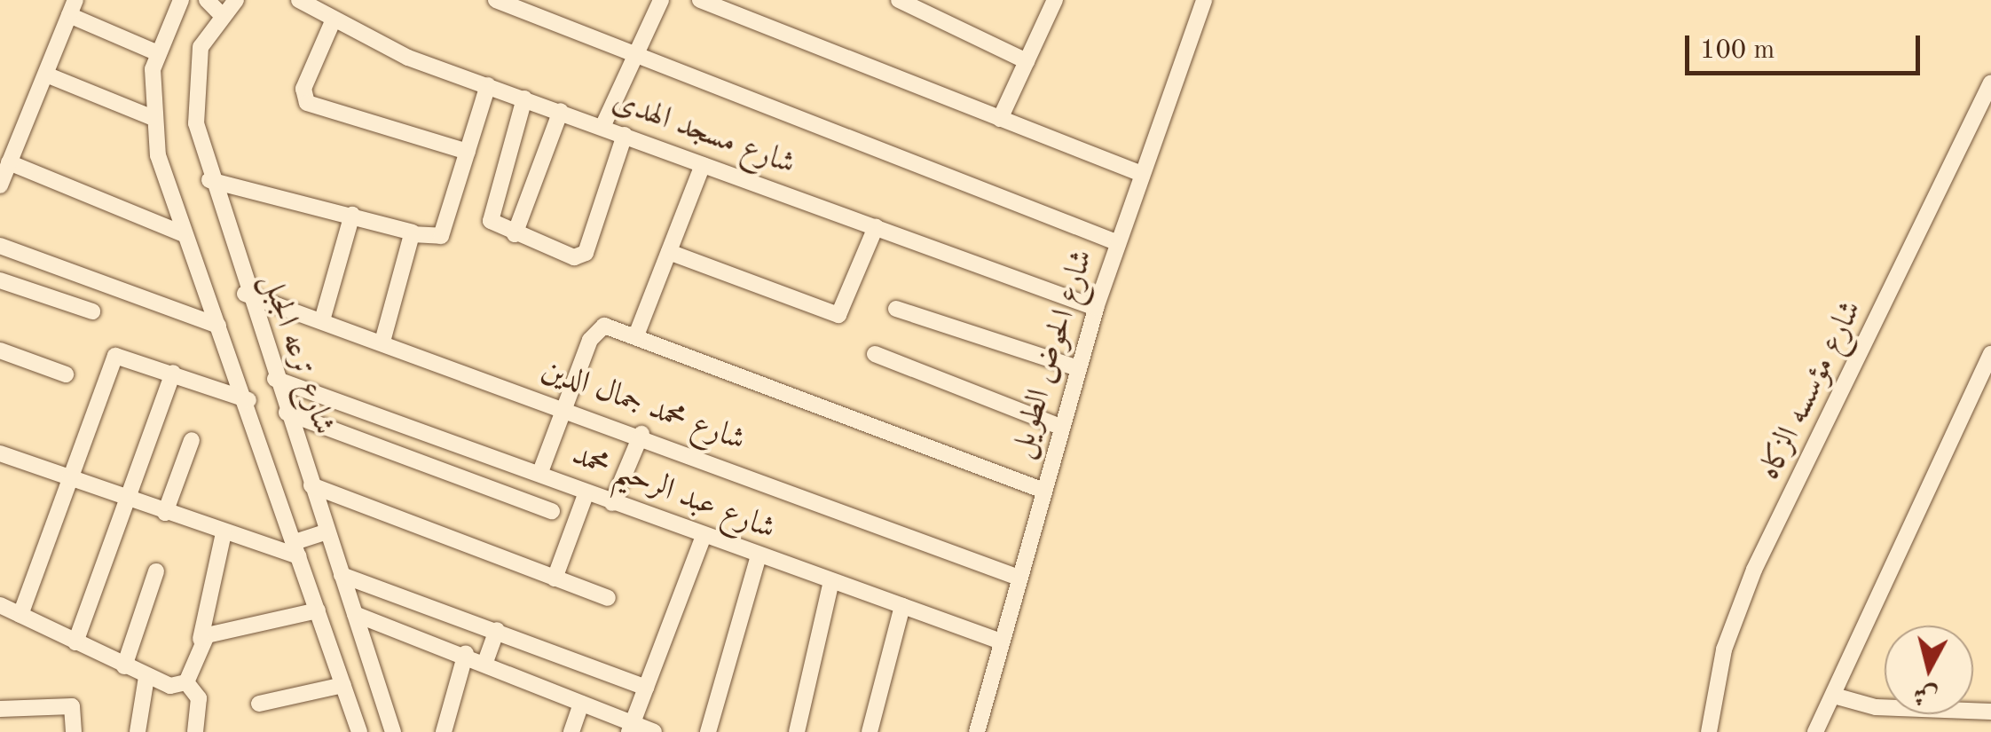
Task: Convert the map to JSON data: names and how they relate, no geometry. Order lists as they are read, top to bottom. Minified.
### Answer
{"streets":{"street":["شارع مسجد الهدى","شارع ترعه الجبل","شارع الحوض الطويل","شارع مؤسسه الزكاه","شارع محمد جمال الدين","شارع عبد الرحيم محمد"]},"crossings":[["شارع مسجد الهدى","شارع الحوض الطويل"],["شارع ترعه الجبل","شارع محمد جمال الدين"],["شارع ترعه الجبل","شارع عبد الرحيم محمد"],["شارع الحوض الطويل","شارع محمد جمال الدين"],["شارع الحوض الطويل","شارع عبد الرحيم محمد"]],"scale_bar":"100 m","north":"bottom"}
